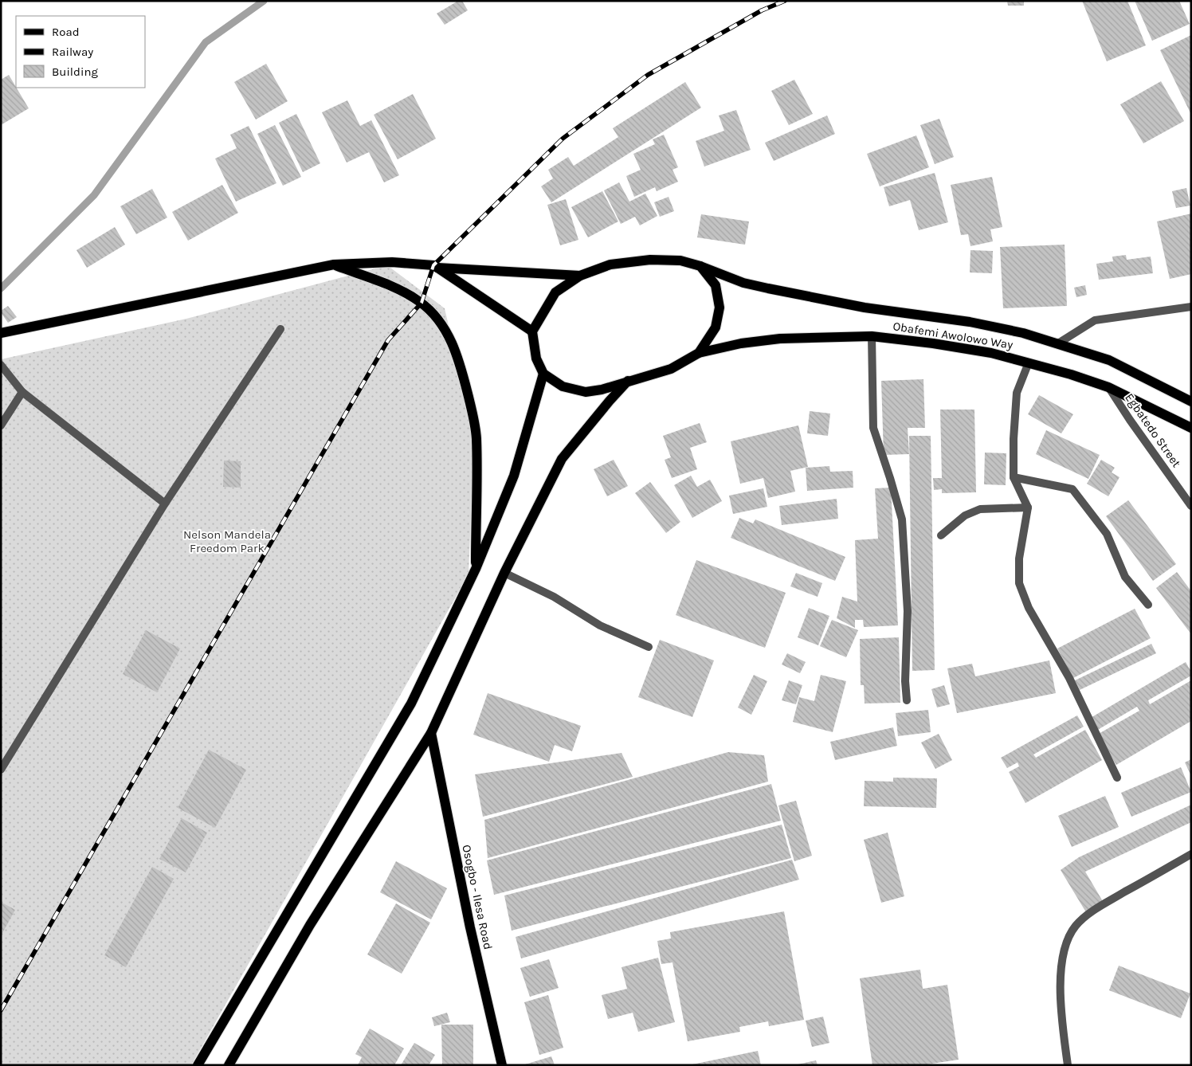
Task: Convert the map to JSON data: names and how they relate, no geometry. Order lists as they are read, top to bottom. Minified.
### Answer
{"streets":{"main road":["Obafemi Awolowo Way","Osogbo - Ilesa Road"],"street":["Egbatedo Street"]},"crossings":[["Obafemi Awolowo Way","Egbatedo Street"]],"parks":["Nelson Mandela Freedom Park"],"legend":["Road","Railway","Building"]}
